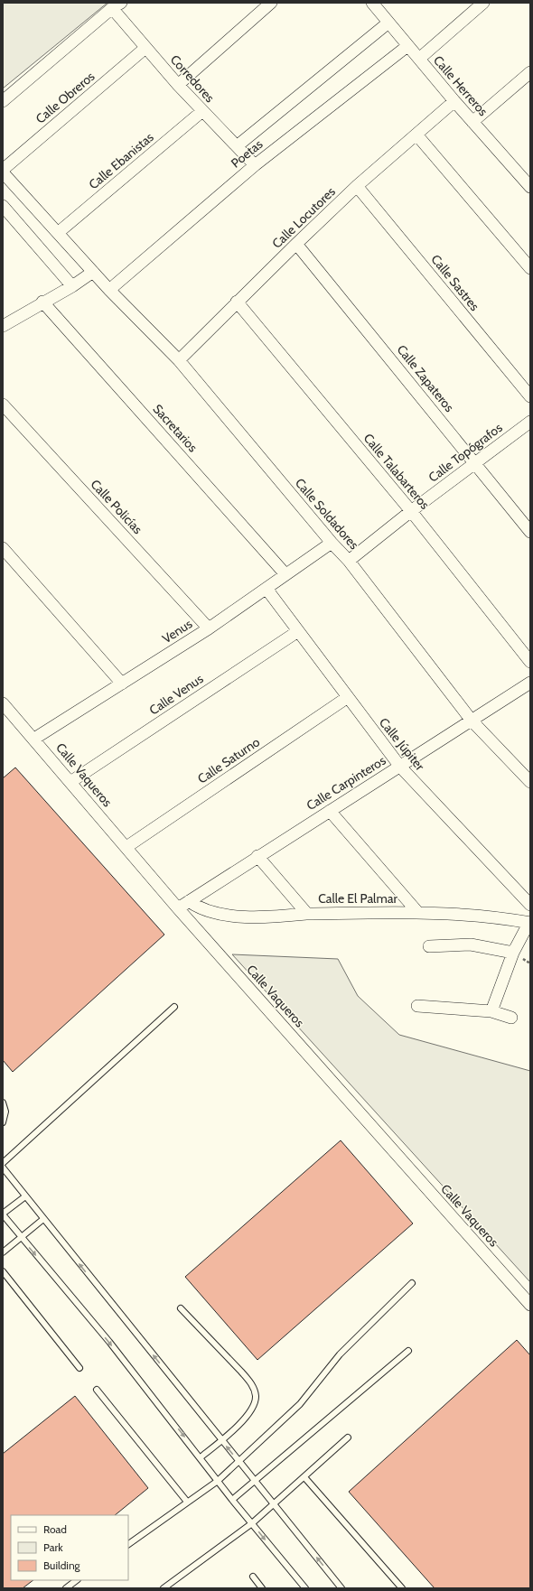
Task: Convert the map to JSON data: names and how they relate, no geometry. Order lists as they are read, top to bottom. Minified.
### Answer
{"streets":{"street":["Corredores","Calle Herreros","Calle Obreros","Poetas","Calle Ebanistas","Calle Locutores","Calle Sastres","Calle Zapateros","Sacretarios","Calle Topógrafos","Calle Talabarteros","Calle Policías","Calle Soldadores","Venus","Calle Venus","Calle Júpiter","Calle Saturno","Calle Vaqueros","Calle Carpinteros","Calle El Palmar"]},"crossings":[["Corredores","Calle Obreros"],["Corredores","Poetas"],["Corredores","Calle Ebanistas"],["Calle Herreros","Poetas"],["Calle Herreros","Calle Locutores"],["Poetas","Calle Soldadores"],["Calle Ebanistas","Calle Soldadores"],["Calle Locutores","Calle Sastres"],["Calle Locutores","Calle Zapateros"],["Calle Locutores","Calle Talabarteros"],["Calle Locutores","Calle Soldadores"],["Calle Zapateros","Calle Topógrafos"],["Sacretarios","Venus"],["Calle Topógrafos","Calle Talabarteros"],["Calle Topógrafos","Calle Soldadores"],["Calle Policías","Venus"],["Calle Soldadores","Venus"],["Calle Soldadores","Calle Carpinteros"],["Venus","Calle Júpiter"],["Venus","Calle Vaqueros"],["Calle Venus","Calle Júpiter"],["Calle Venus","Calle Vaqueros"],["Calle Júpiter","Calle Saturno"],["Calle Júpiter","Calle Carpinteros"],["Calle Saturno","Calle Vaqueros"],["Calle Vaqueros","Calle Carpinteros"],["Calle Carpinteros","Calle El Palmar"]],"legend":["Road","Park","Building"]}
